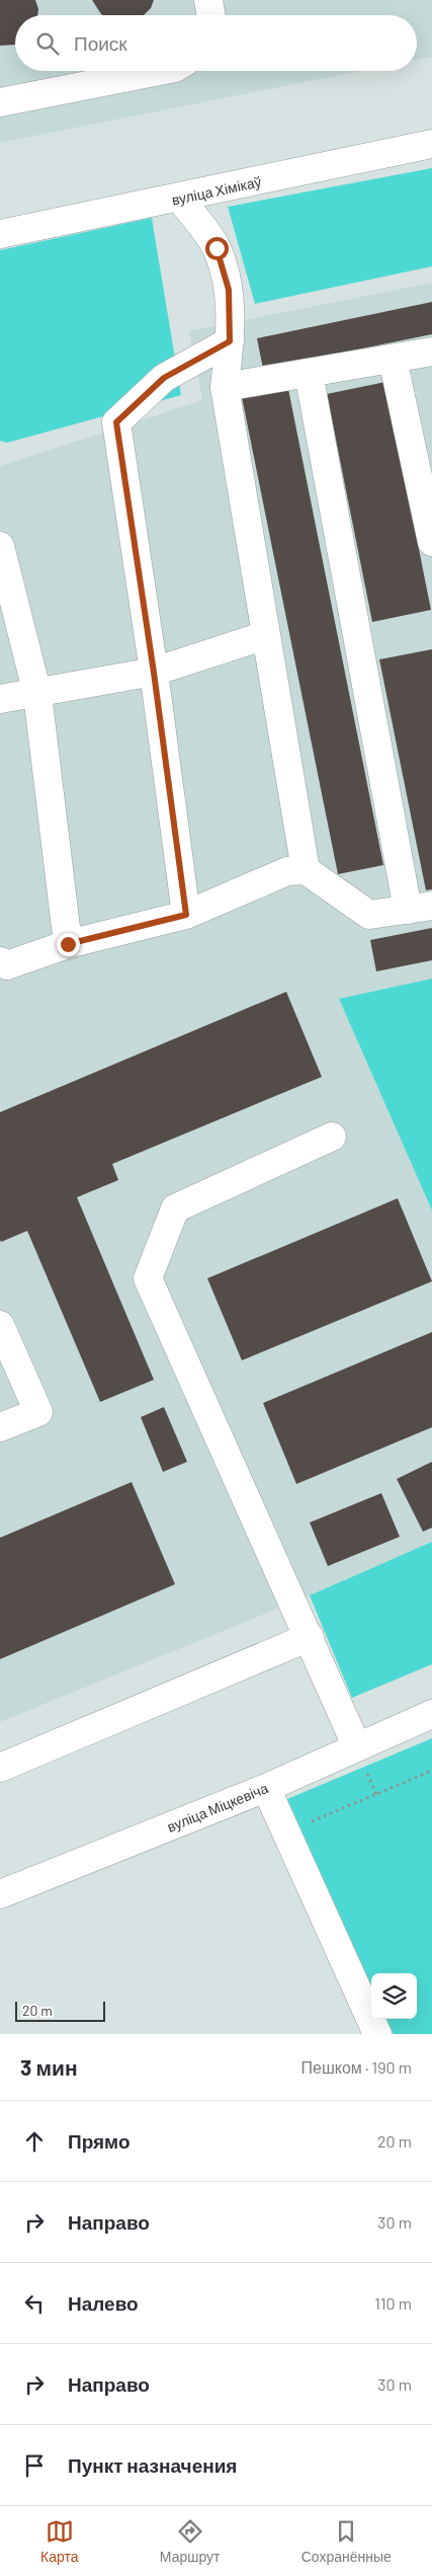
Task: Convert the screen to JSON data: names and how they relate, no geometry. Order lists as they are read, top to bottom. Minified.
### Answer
{"streets":{"street":["вуліца Хімікаў","вуліца Міцкевіча"]},"scale_bar":"20 m","page":{"search":"Поиск","scale":"20 m","heading":["3 мин","Пешком · 190 m"],"list":[["Прямо","20 m"],["Направо","30 m"],["Налево","110 m"],["Направо","30 m"],"Пункт назначения"],"nav":["Карта","Маршрут","Сохранённые"]}}
